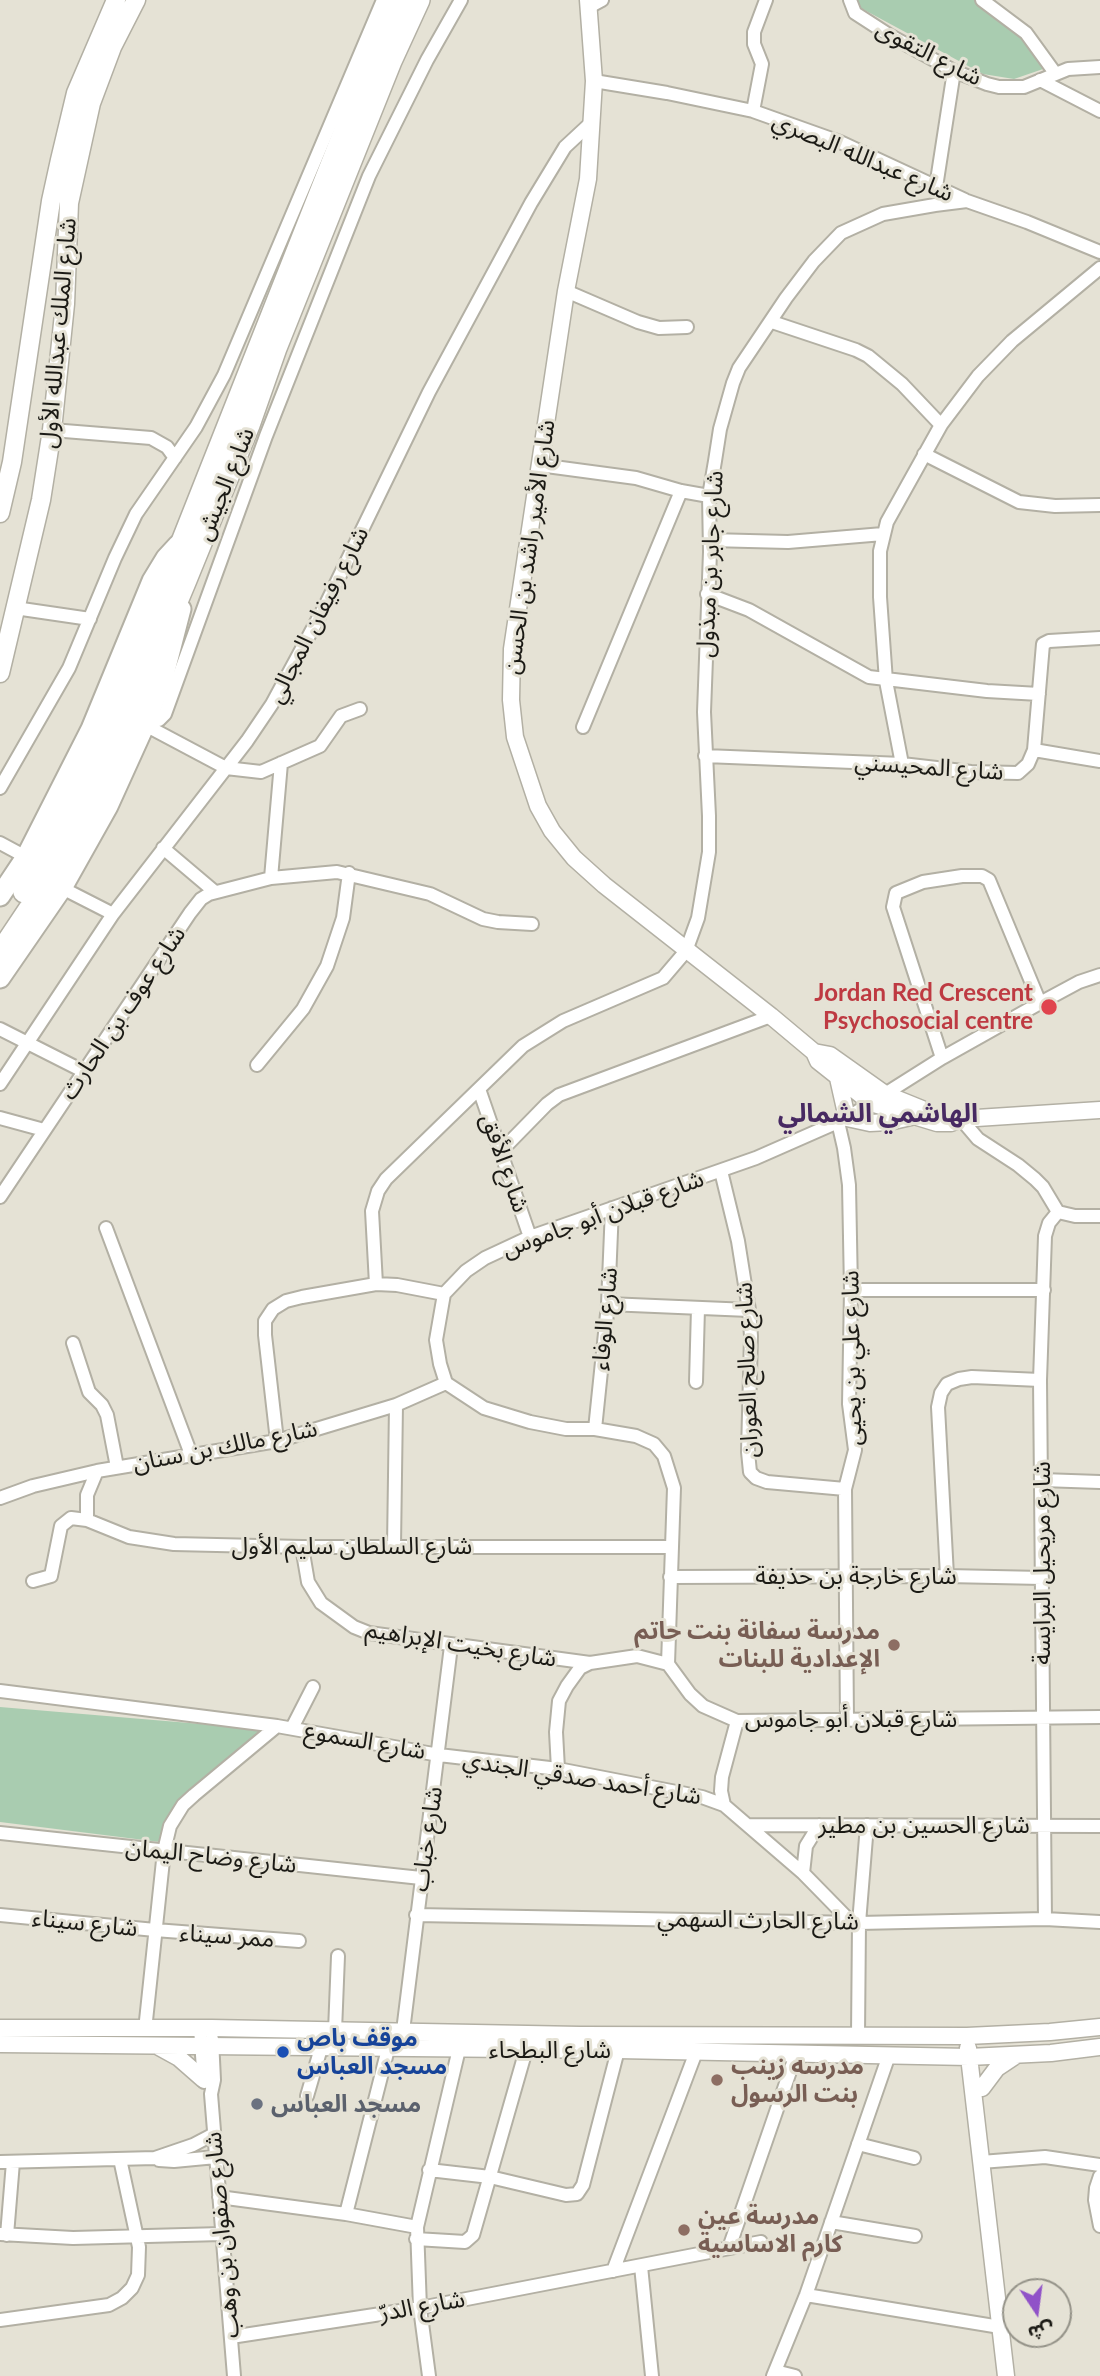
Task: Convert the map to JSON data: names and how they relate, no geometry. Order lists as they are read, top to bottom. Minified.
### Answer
{"streets":{"highway":["شارع الجيش"],"main road":["شارع الملك عبدالله الأول"],"street":["شارع التقوى","شارع عبدالله البصري","شارع الأمير راشد بن الحسن","شارع جابر بن مبذول","شارع رفيفان المجالي","شارع المحيسني","شارع عوف بن الحارث","شارع الأفق","شارع قبلان أبو جاموس","شارع الوفاء","شارع علي بن يحيى","شارع صالح العوران","شارع مالك بن سنان","شارع السلطان سليم الأول","شارع مريحيل البرايسة","شارع خارجة بن حذيفة","شارع بخيت الإبراهيم","شارع السموع","شارع أحمد صدقي الجندي","شارع الحسين بن مطير","شارع خباب","شارع وضاح اليمان","شارع الحارث السهمي","شارع سيناء","ممر سيناء","شارع البطحاء","شارع صفوان بن وهب","شارع الدرّ"]},"crossings":[["شارع عبدالله البصري","شارع الأمير راشد بن الحسن"],["شارع عبدالله البصري","شارع جابر بن مبذول"],["شارع الأمير راشد بن الحسن","شارع جابر بن مبذول"],["شارع الأمير راشد بن الحسن","شارع رفيفان المجالي"],["شارع الأمير راشد بن الحسن","شارع قبلان أبو جاموس"],["شارع جابر بن مبذول","شارع المحيسني"],["شارع الأفق","شارع قبلان أبو جاموس"],["شارع قبلان أبو جاموس","شارع الوفاء"],["شارع قبلان أبو جاموس","شارع علي بن يحيى"],["شارع قبلان أبو جاموس","شارع صالح العوران"],["شارع قبلان أبو جاموس","شارع مريحيل البرايسة"],["شارع قبلان أبو جاموس","شارع بخيت الإبراهيم"],["شارع علي بن يحيى","شارع صالح العوران"],["شارع علي بن يحيى","شارع خارجة بن حذيفة"],["شارع السلطان سليم الأول","شارع بخيت الإبراهيم"],["شارع مريحيل البرايسة","شارع خارجة بن حذيفة"],["شارع مريحيل البرايسة","شارع الحسين بن مطير"],["شارع مريحيل البرايسة","شارع الحارث السهمي"],["شارع بخيت الإبراهيم","شارع خباب"],["شارع السموع","شارع أحمد صدقي الجندي"],["شارع السموع","شارع خباب"],["شارع السموع","شارع وضاح اليمان"],["شارع السموع","شارع سيناء"],["شارع السموع","ممر سيناء"],["شارع أحمد صدقي الجندي","شارع خباب"],["شارع خباب","شارع وضاح اليمان"],["شارع خباب","شارع الحارث السهمي"],["شارع خباب","شارع البطحاء"],["شارع سيناء","ممر سيناء"],["شارع سيناء","شارع البطحاء"],["شارع البطحاء","شارع صفوان بن وهب"],["شارع صفوان بن وهب","شارع الدرّ"]],"districts":["الهاشمي الشمالي"],"places":["Jordan Red Crescent Psychosocial centre","مدرسة سفانة بنت حاتم الإعدادية للبنات","موقف باص مسجد العباس","مدرسه زينب بنت الرسول","مسجد العباس","مدرسة عين كارم الاساسية"],"north":"bottom"}
